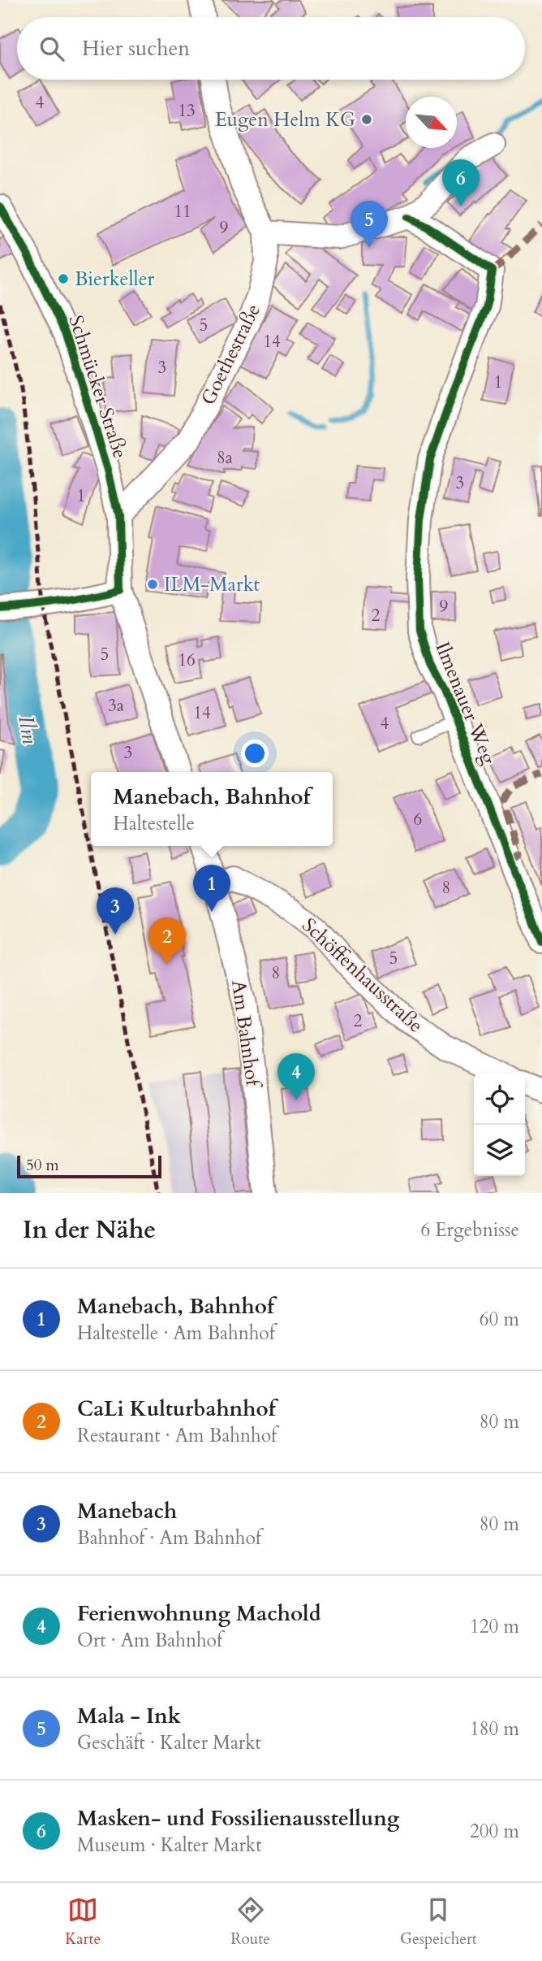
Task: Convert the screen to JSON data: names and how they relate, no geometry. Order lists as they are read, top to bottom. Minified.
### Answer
{"streets":{"street":["Goethestraße","Schmücker Straße","Ilmenauer Weg","Schöffenhausstraße","Am Bahnhof"]},"crossings":[["Goethestraße","Schmücker Straße"],["Schöffenhausstraße","Am Bahnhof"]],"water":["Ilm"],"places":["Eugen Helm KG","Bierkeller","ILM-Markt"],"house_numbers":["4","13","11","9","5","14","3","1","8a","3","1","9","2","5","16","3a","14","4","3","6","8","5","8","2"],"scale_bar":"50 m","north":"bottom right","page":{"search":"Hier suchen","pins":["6","5","1","3","2","4"],"popup":["Manebach, Bahnhof","Haltestelle"],"scale":"50 m","heading":["In der Nähe","6 Ergebnisse"],"list":[{"mark":"1","name":"Manebach, Bahnhof","note":"Haltestelle · Am Bahnhof","value":"60 m"},{"mark":"2","name":"CaLi Kulturbahnhof","note":"Restaurant · Am Bahnhof","value":"80 m"},{"mark":"3","name":"Manebach","note":"Bahnhof · Am Bahnhof","value":"80 m"},{"mark":"4","name":"Ferienwohnung Machold","note":"Ort · Am Bahnhof","value":"120 m"},{"mark":"5","name":"Mala - Ink","note":"Geschäft · Kalter Markt","value":"180 m"},{"mark":"6","name":"Masken- und Fossilienausstellung","note":"Museum · Kalter Markt","value":"200 m"}],"nav":["Karte","Route","Gespeichert"]}}
